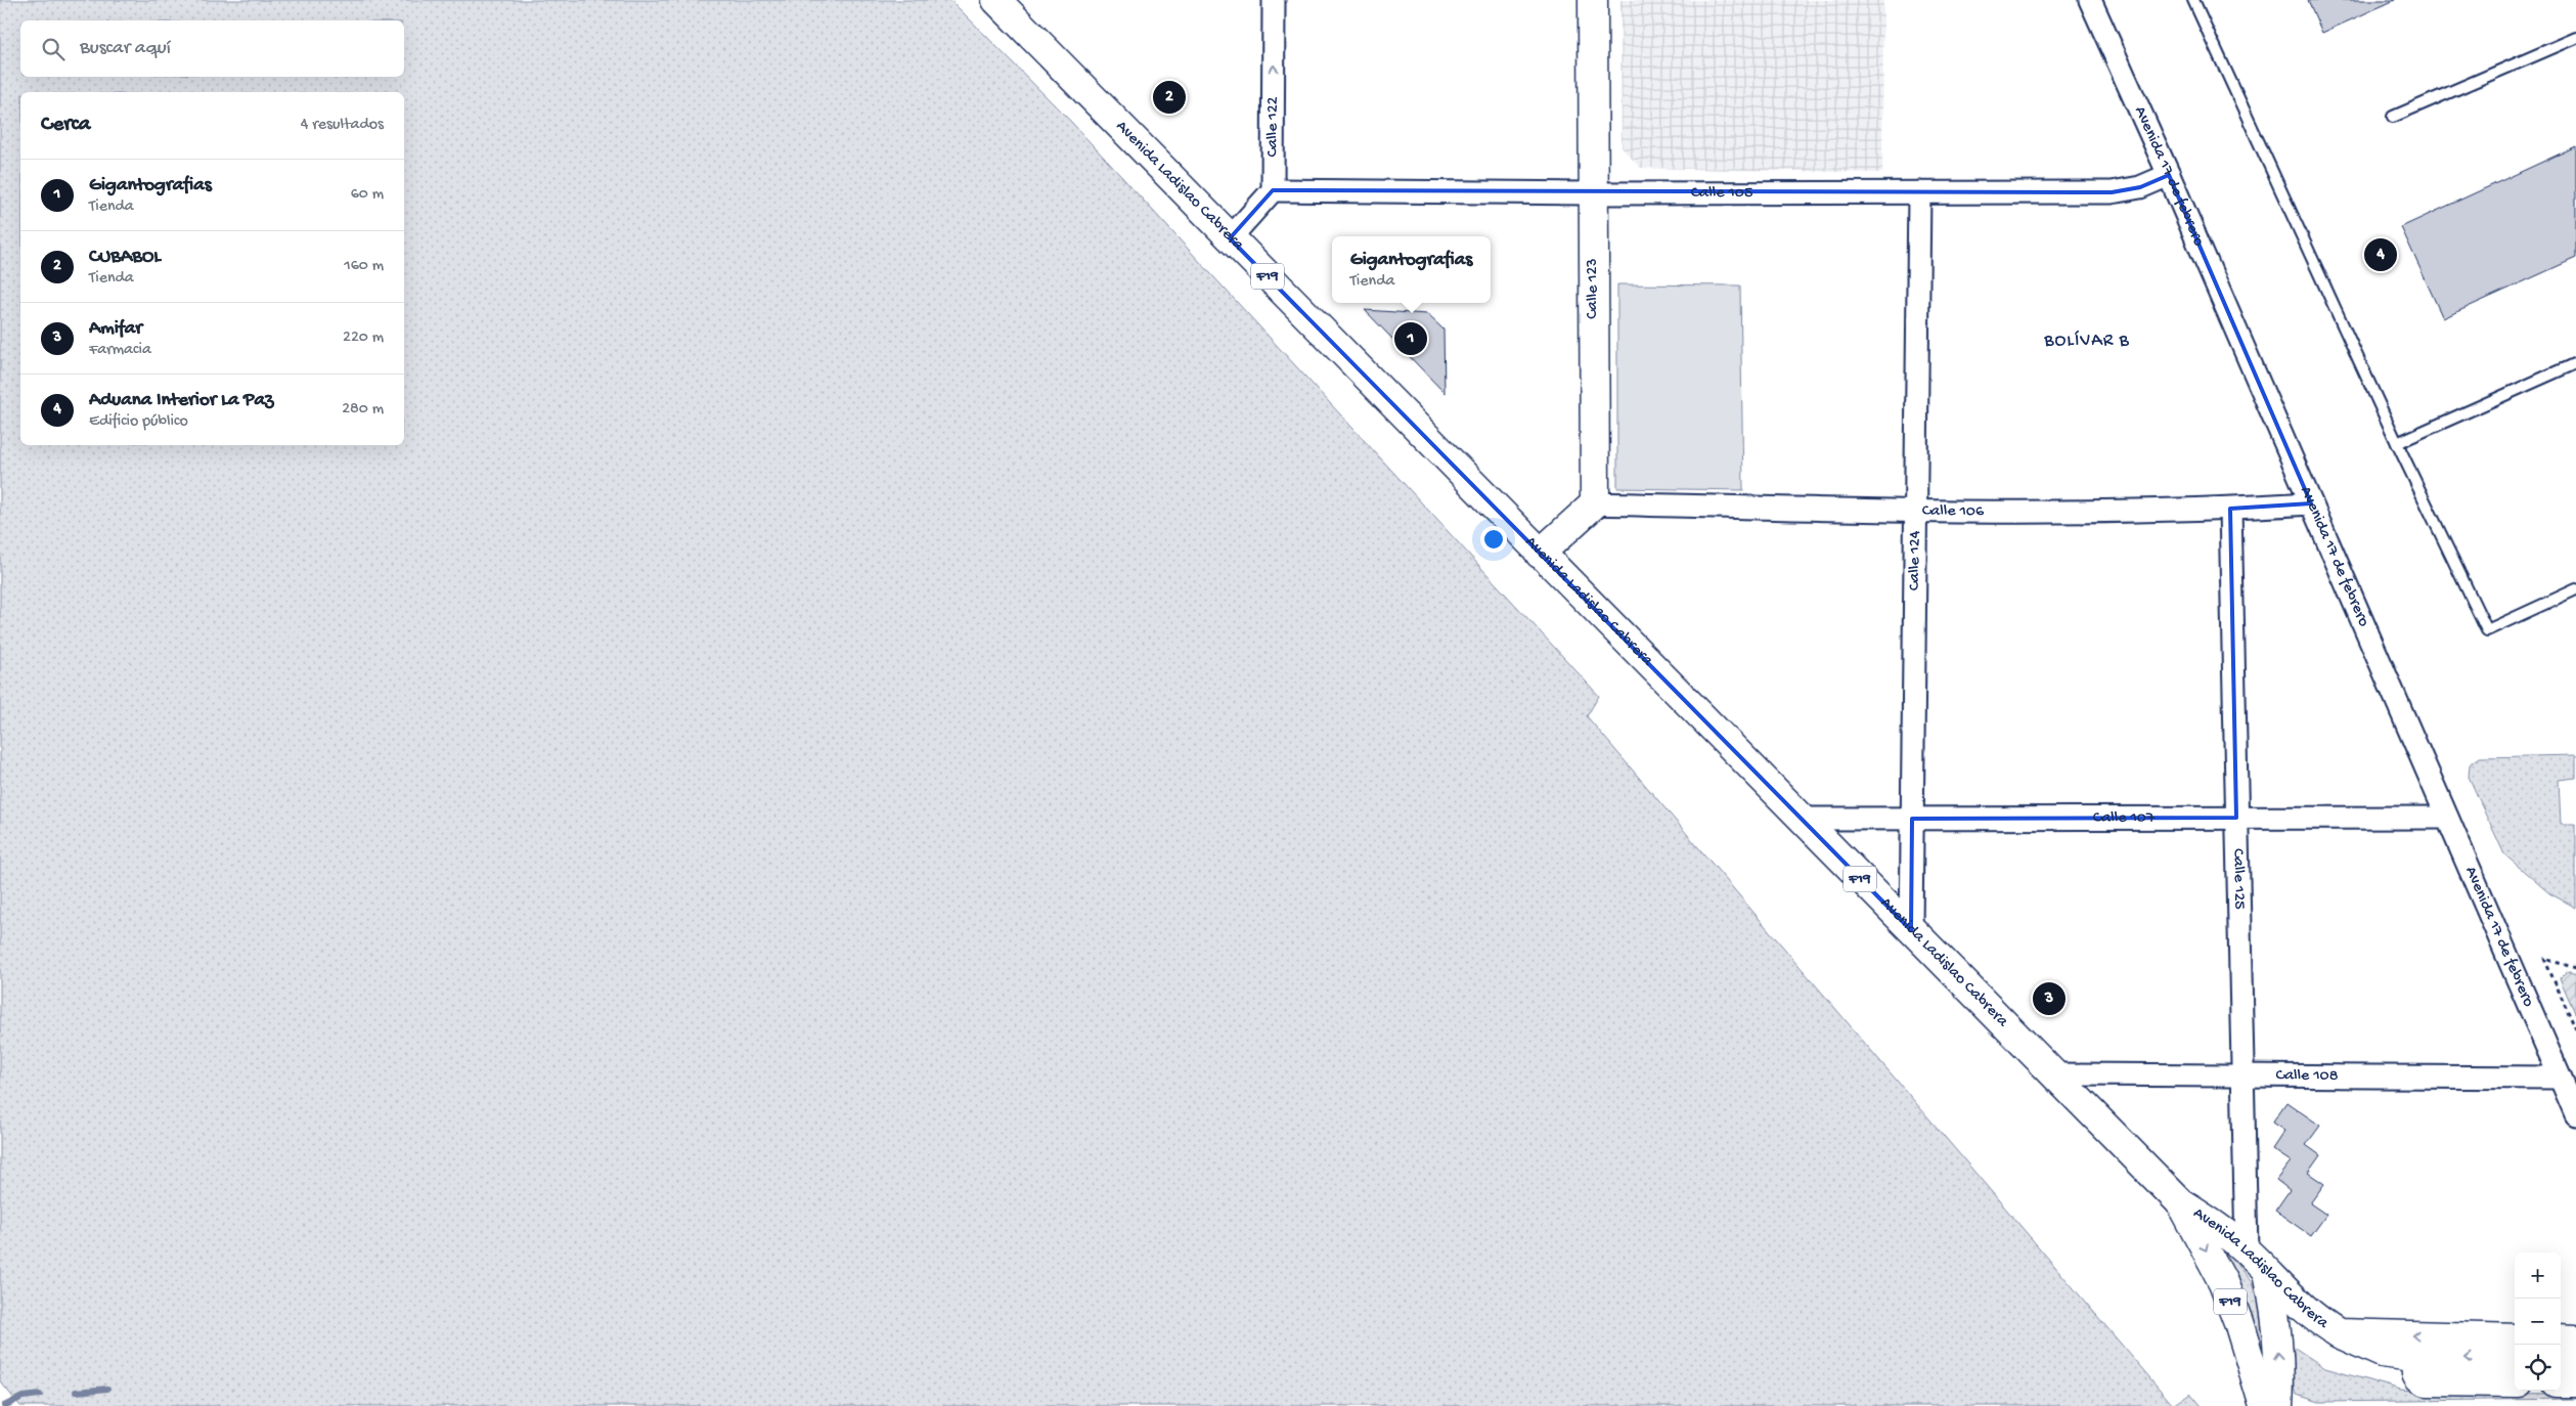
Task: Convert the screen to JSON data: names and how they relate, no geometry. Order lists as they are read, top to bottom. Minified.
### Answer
{"streets":{"main road":["Avenida Ladislao Cabrera","F19","Calle 123"],"street":["Calle 122","Avenida 17 de febrero","Calle 105","Calle 106","Calle 124","Calle 107","Calle 125","Calle 108"]},"crossings":[["Calle 122","Calle 105"],["Avenida 17 de febrero","Calle 105"],["Avenida 17 de febrero","Calle 106"],["Avenida 17 de febrero","Calle 107"],["Avenida 17 de febrero","Calle 108"],["Avenida Ladislao Cabrera","Calle 124"],["Avenida Ladislao Cabrera","Calle 107"],["Avenida Ladislao Cabrera","Calle 125"],["Avenida Ladislao Cabrera","Calle 108"],["Calle 105","Calle 123"],["Calle 105","Calle 124"],["Calle 123","Calle 106"],["Calle 106","Calle 124"],["Calle 106","Calle 125"],["Calle 124","Calle 107"],["Calle 107","Calle 125"],["Calle 125","Calle 108"]],"one_way":["Calle 122"],"districts":["BOLÍVAR B"],"page":{"search":"Buscar aquí","pins":["2","4","1","3"],"heading":["Cerca","4 resultados"],"list":[{"mark":"1","name":"Gigantografias","note":"Tienda","value":"60 m"},{"mark":"2","name":"CUBABOL","note":"Tienda","value":"160 m"},{"mark":"3","name":"Amifar","note":"Farmacia","value":"220 m"},{"mark":"4","name":"Aduana Interior La Paz","note":"Edificio público","value":"280 m"}],"popup":["Gigantografias","Tienda"],"map_buttons":["+","−"]}}
